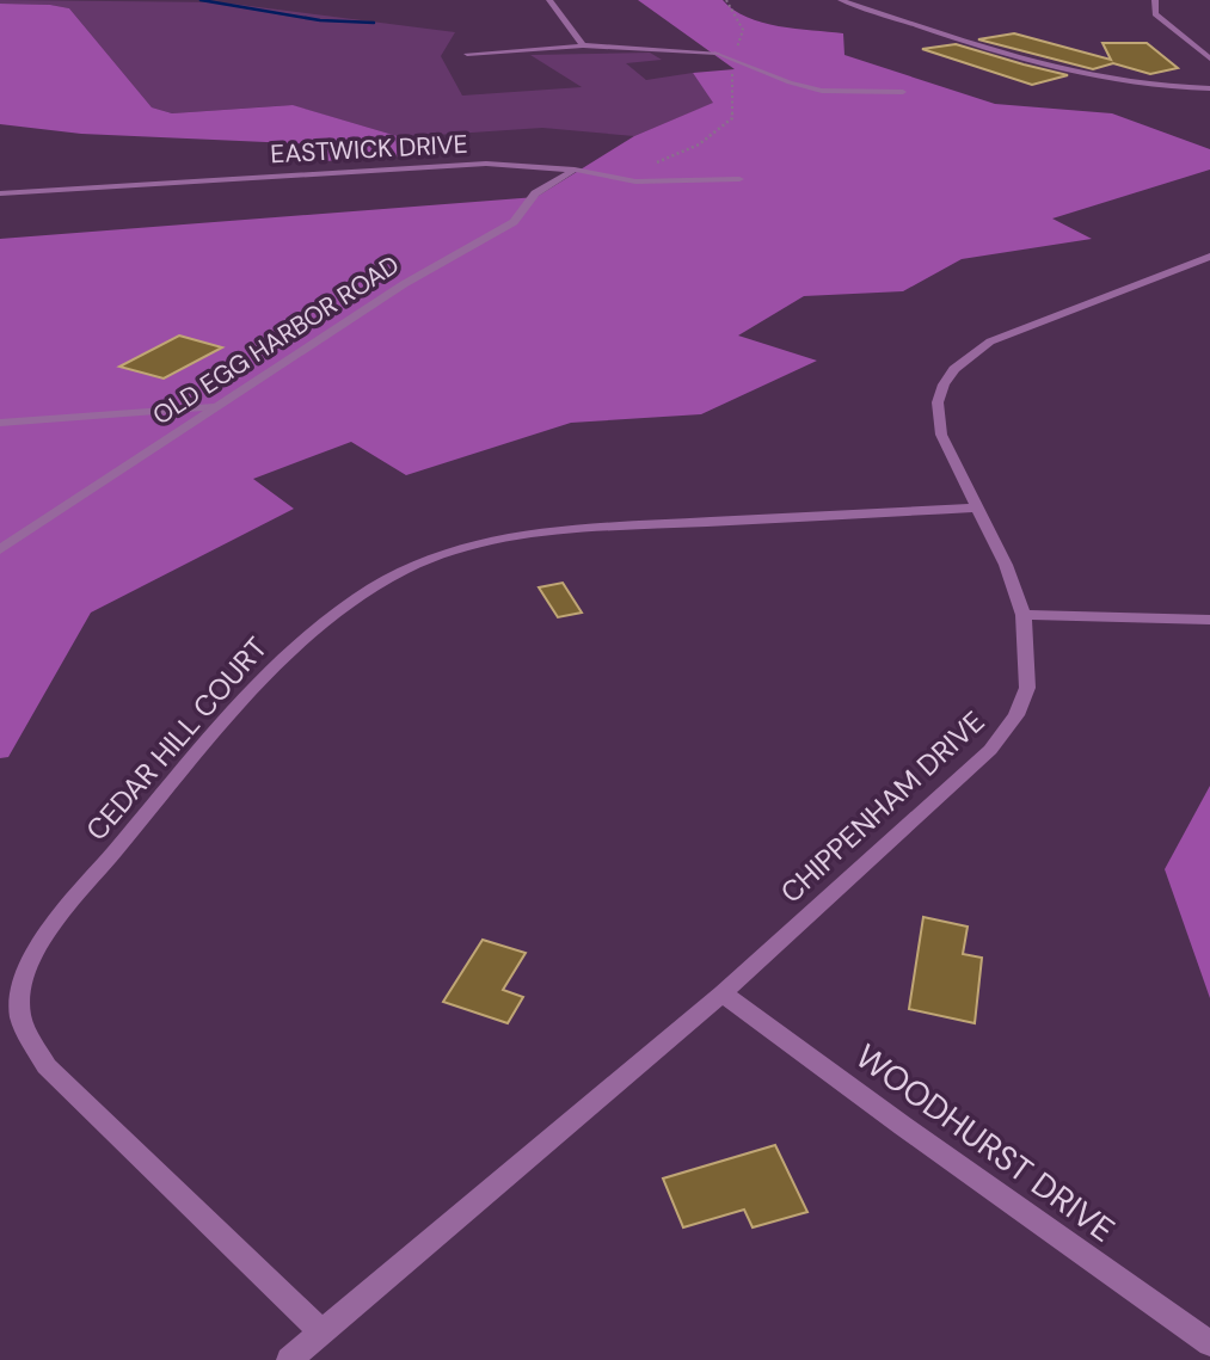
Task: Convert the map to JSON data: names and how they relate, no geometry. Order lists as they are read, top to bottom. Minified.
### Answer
{"streets":{"street":["EASTWICK DRIVE","OLD EGG HARBOR ROAD","CEDAR HILL COURT","CHIPPENHAM DRIVE","WOODHURST DRIVE"]},"crossings":[["EASTWICK DRIVE","OLD EGG HARBOR ROAD"],["CEDAR HILL COURT","CHIPPENHAM DRIVE"],["CHIPPENHAM DRIVE","WOODHURST DRIVE"]]}
